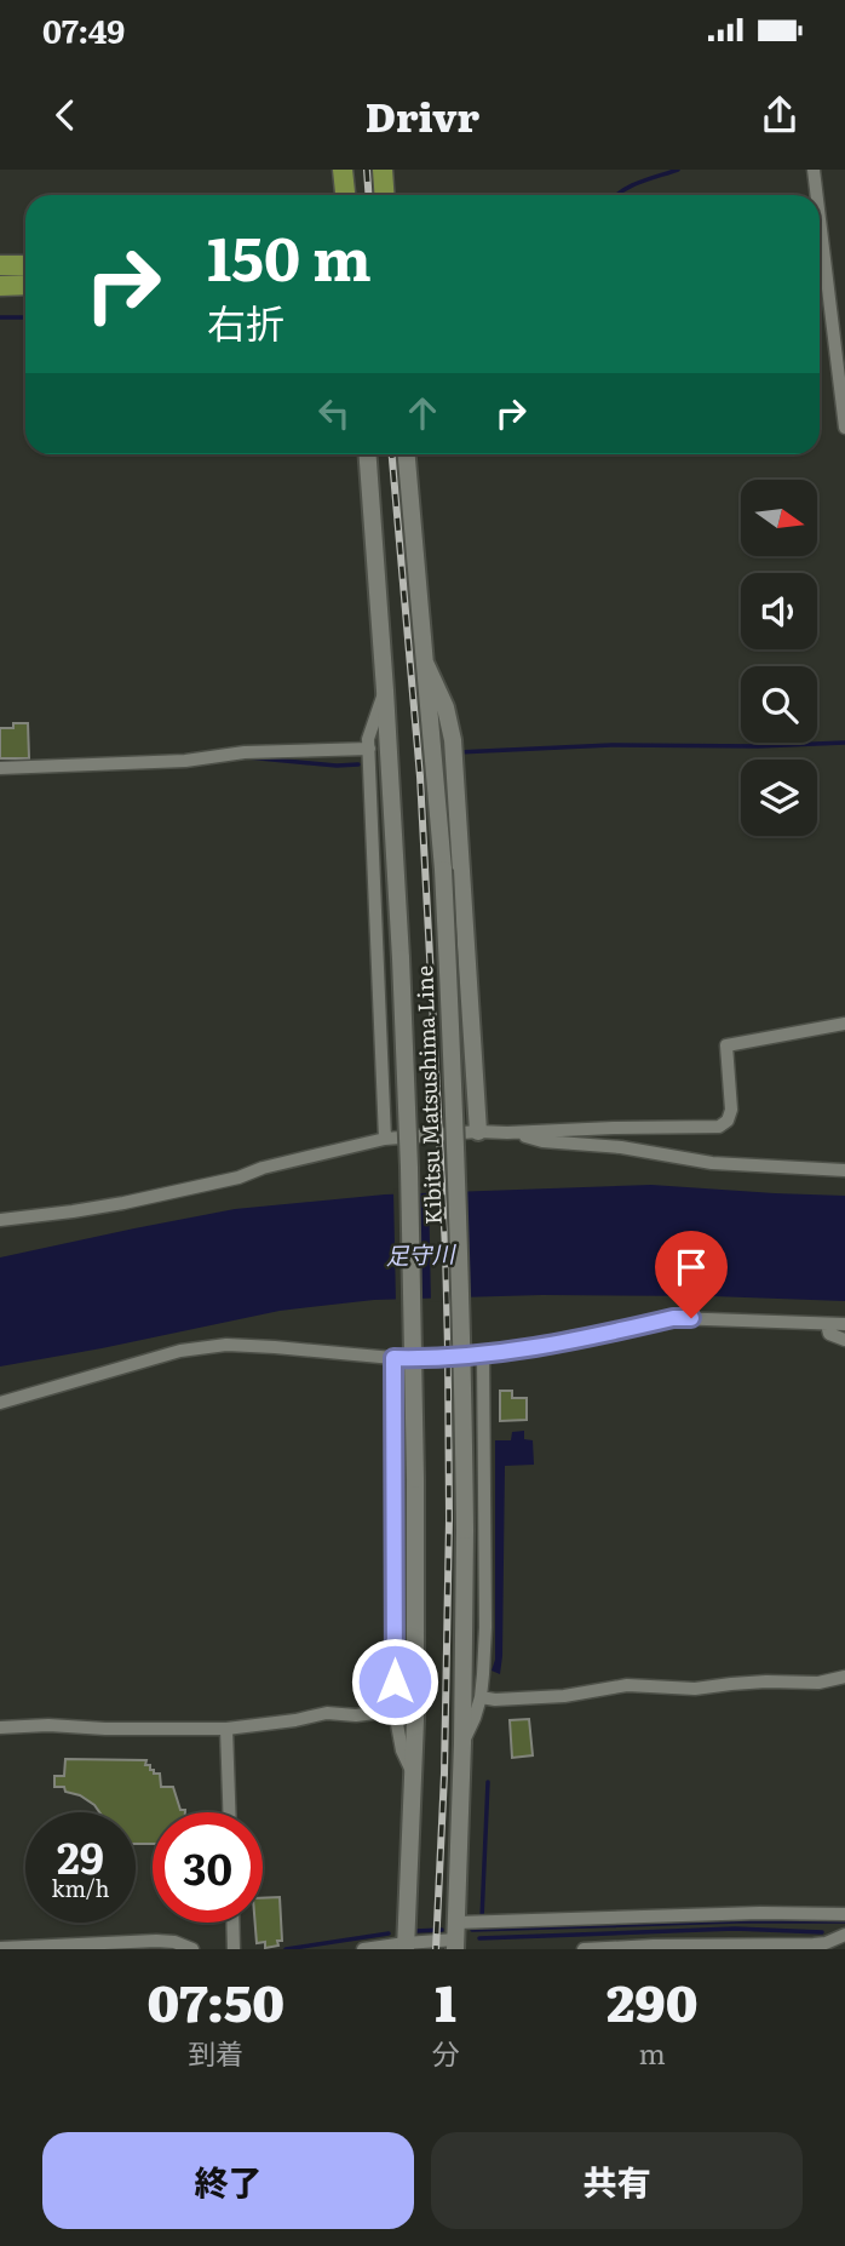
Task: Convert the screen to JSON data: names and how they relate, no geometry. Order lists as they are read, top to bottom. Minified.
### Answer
{"streets":{"main road":["Kibitsu Matsushima Line"]},"water":["足守川"],"north":"right","page":{"status":"07:49","header":"Drivr","turn":["150 m","右折"],"speed":"29 km/h","limit":"30","eta":["07:50","到着","1","分","290","m"],"buttons":["終了","共有"]}}
